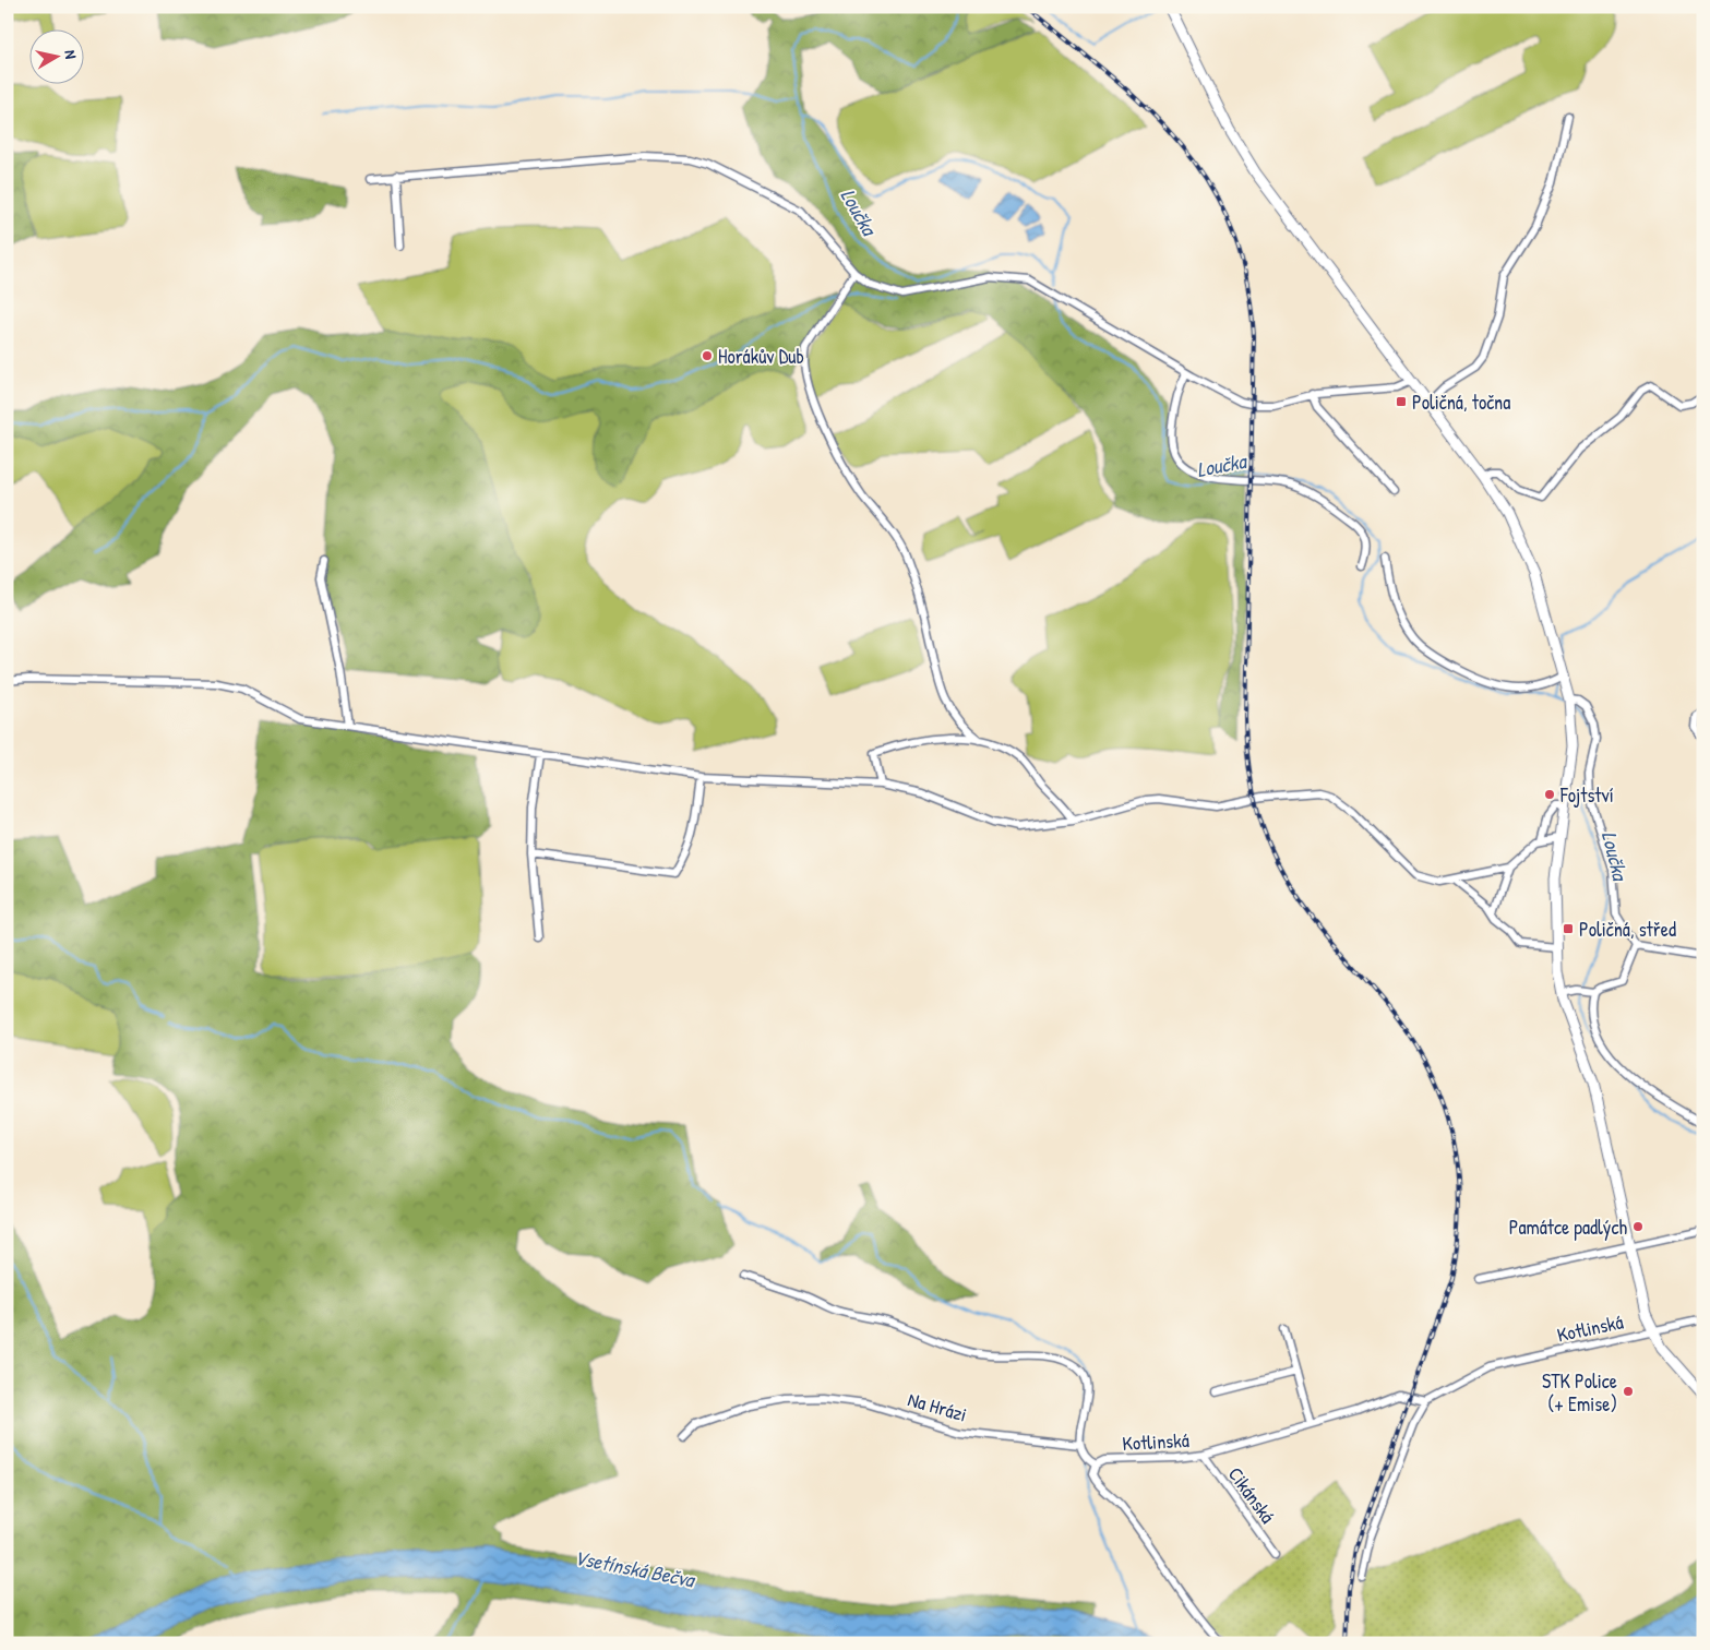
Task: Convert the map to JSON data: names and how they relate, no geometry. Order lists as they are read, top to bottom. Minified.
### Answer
{"streets":{"street":["Kotlinská","Na Hrázi","Cikánská"]},"crossings":[["Kotlinská","Cikánská"]],"water":["Loučka","Vsetínská Bečva"],"places":{"other":["Horákův Dub","Fojtství","Památce padlých","STK Police (+ Emise)"],"transit":["Poličná, točna","Poličná, střed"]},"north":"right"}
